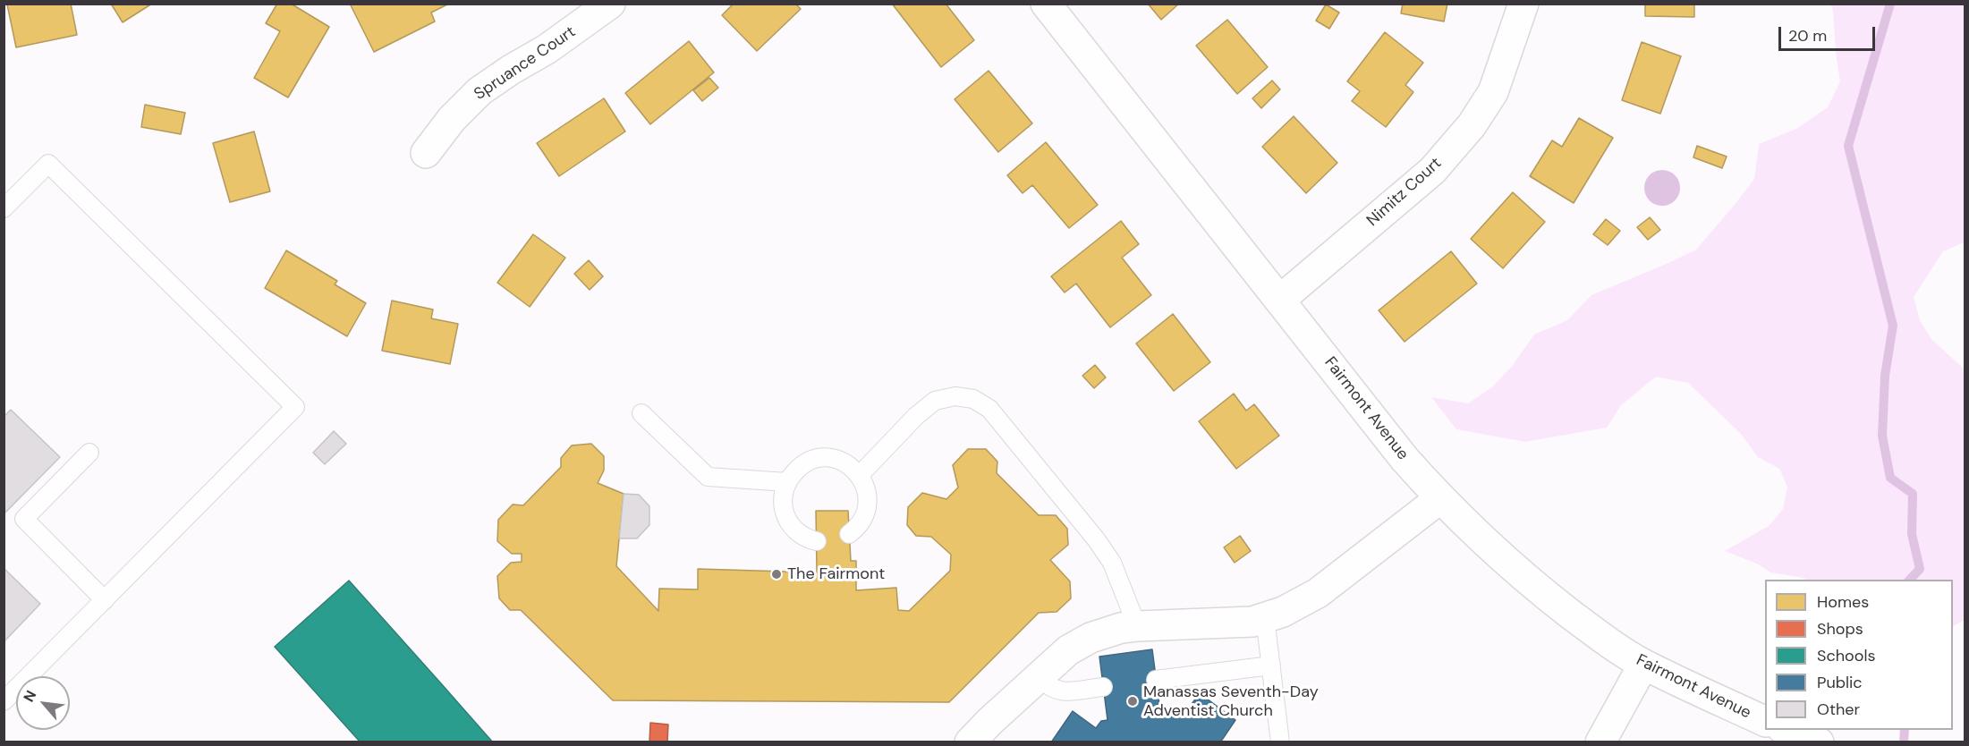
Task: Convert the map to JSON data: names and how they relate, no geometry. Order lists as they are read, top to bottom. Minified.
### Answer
{"streets":{"street":["Spruance Court","Nimitz Court","Fairmont Avenue"]},"crossings":[["Nimitz Court","Fairmont Avenue"]],"places":["The Fairmont","Manassas Seventh-Day Adventist Church"],"legend":["Homes","Shops","Schools","Public","Other"],"scale_bar":"20 m","north":"top left"}
